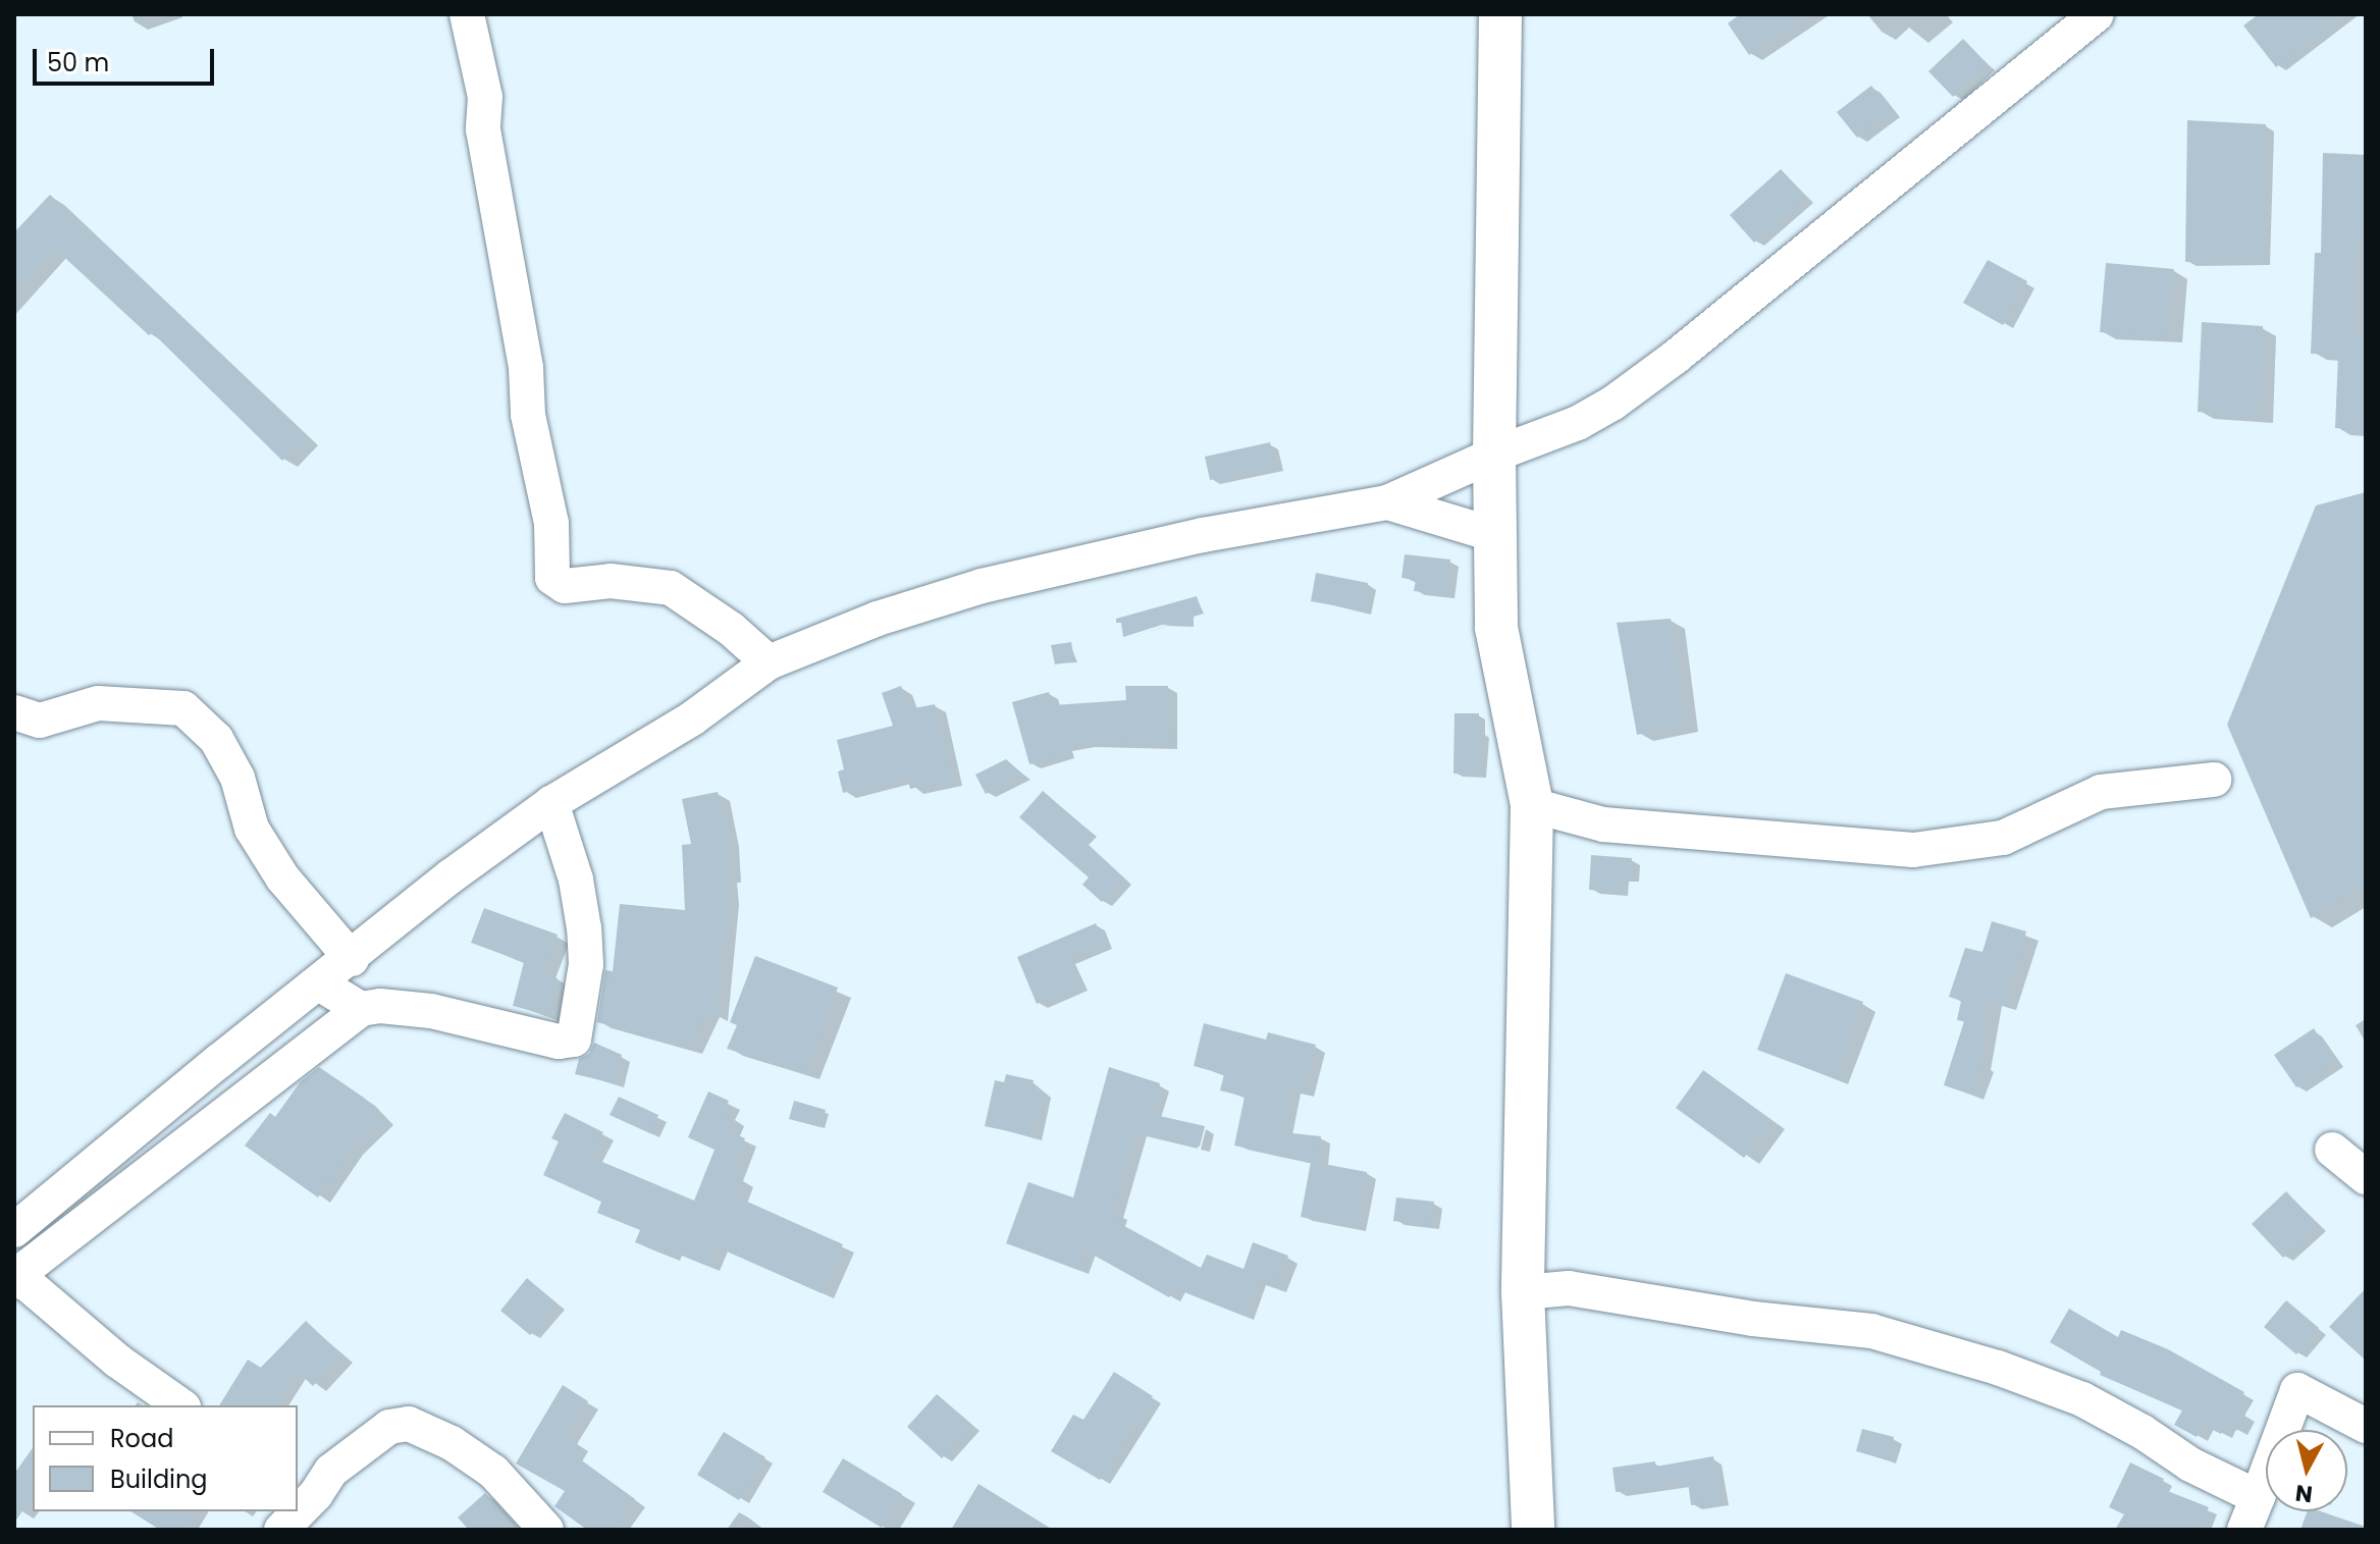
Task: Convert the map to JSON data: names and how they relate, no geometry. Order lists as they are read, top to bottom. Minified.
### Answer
{"legend":["Road","Building"],"scale_bar":"50 m","north":"bottom"}
